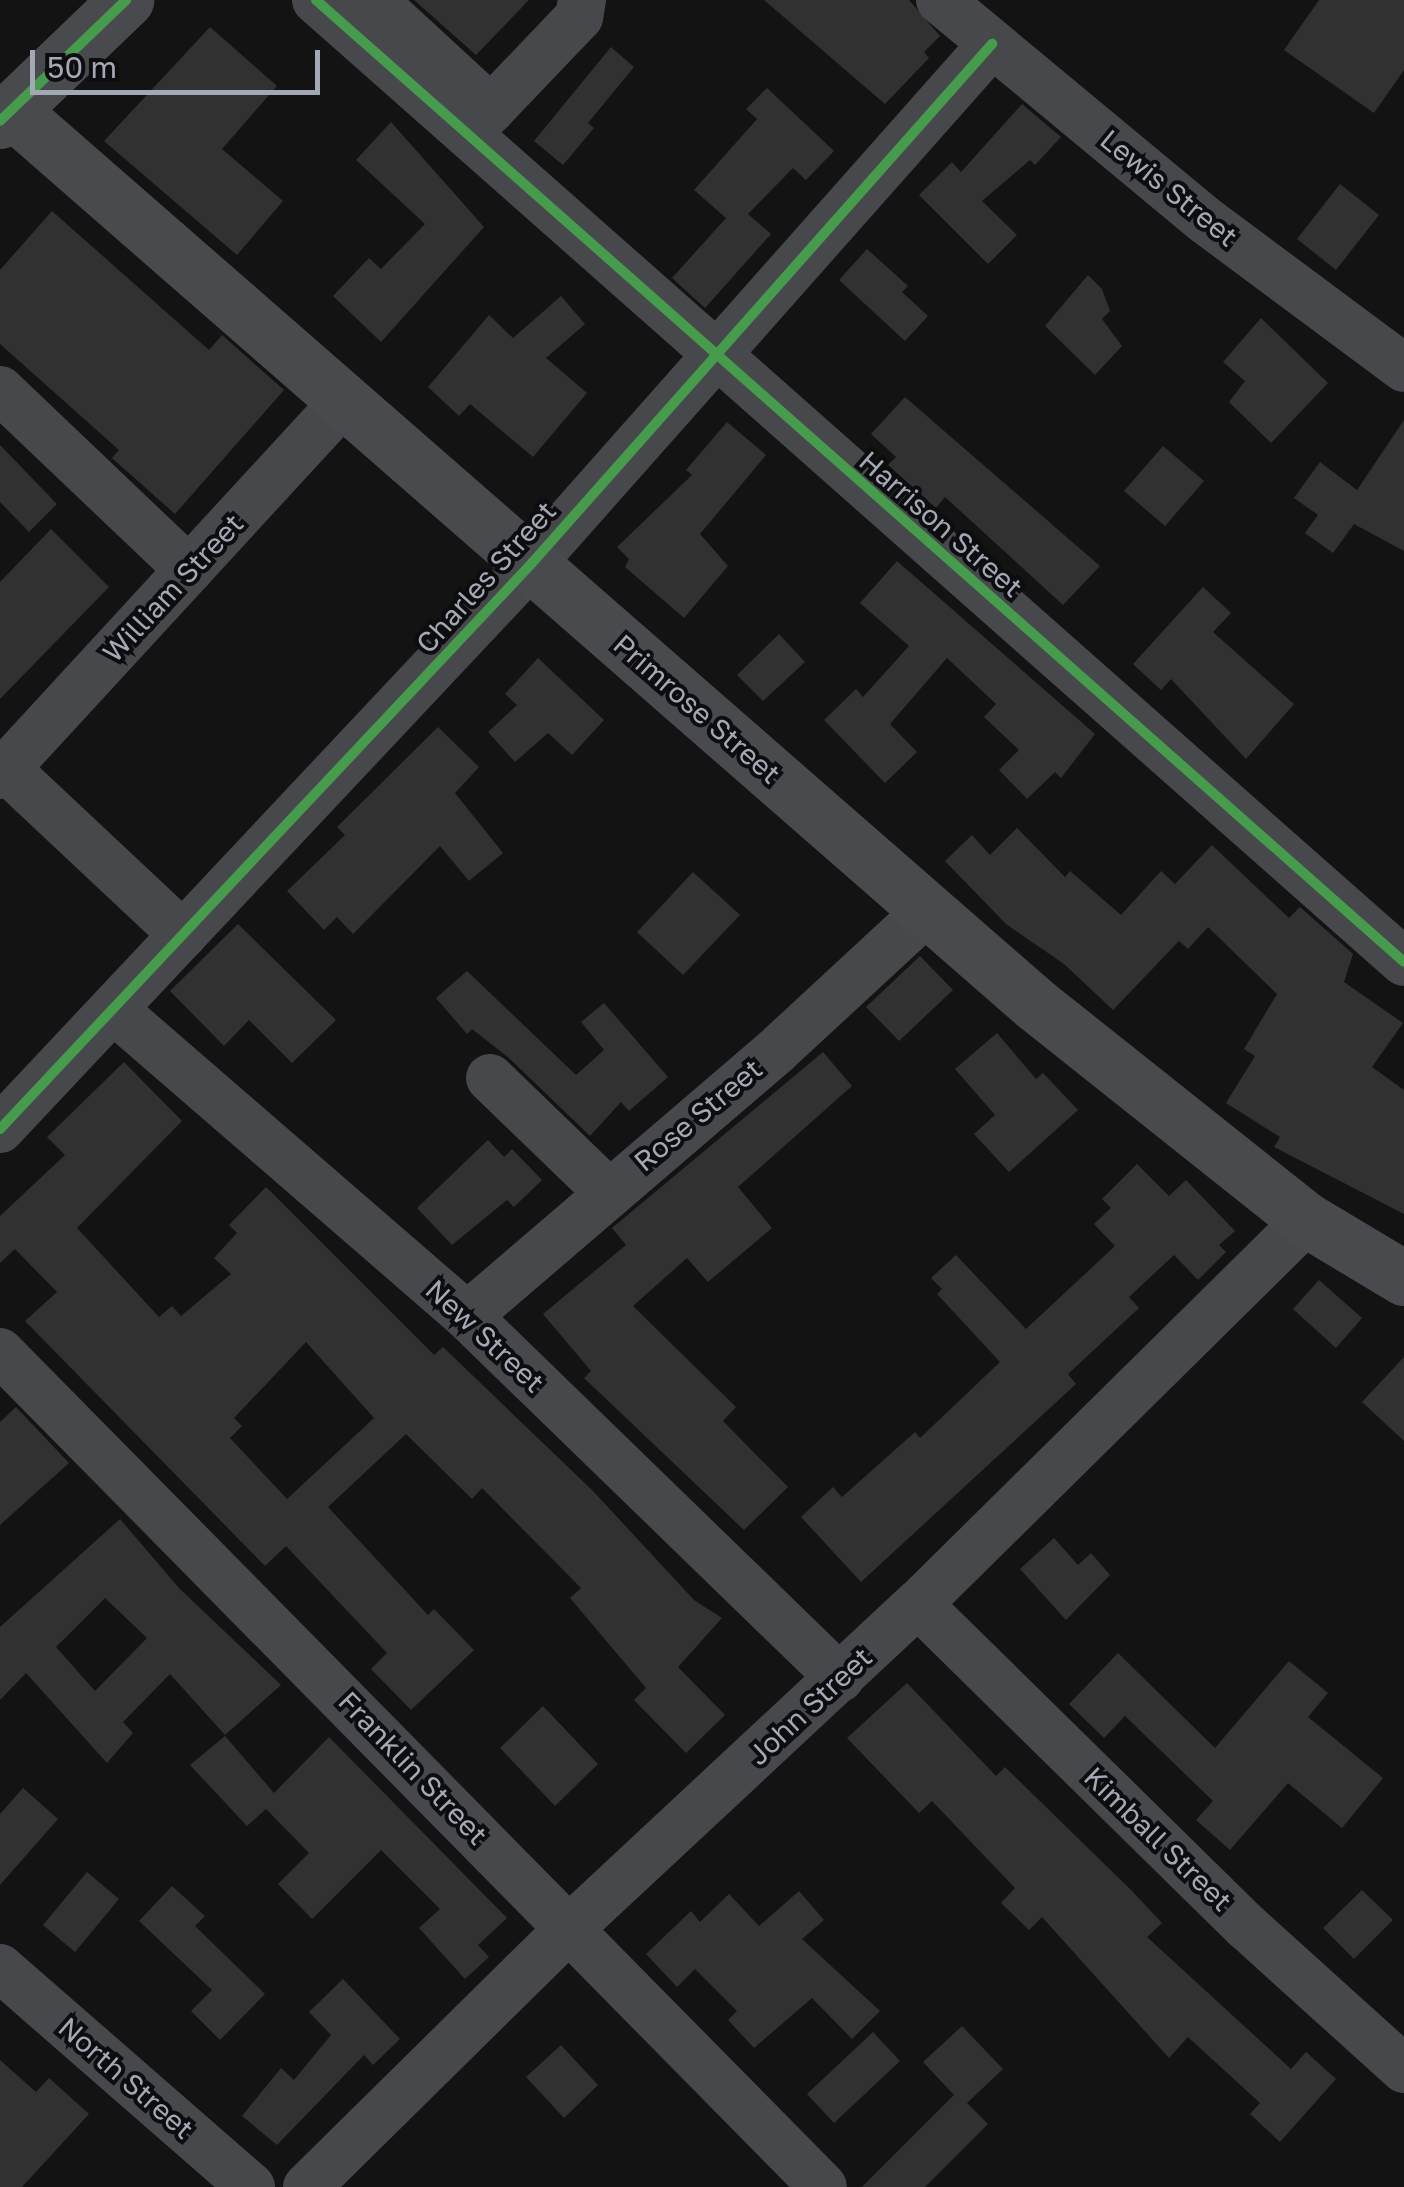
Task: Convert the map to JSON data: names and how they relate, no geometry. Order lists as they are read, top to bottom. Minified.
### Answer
{"streets":{"main road":["Primrose Street"],"street":["Lewis Street","Harrison Street","Charles Street","William Street","Rose Street","New Street","John Street","Franklin Street","Kimball Street","North Street"]},"crossings":[["Lewis Street","Charles Street"],["Harrison Street","Charles Street"],["Charles Street","Primrose Street"],["Charles Street","New Street"],["William Street","Primrose Street"],["Primrose Street","Rose Street"],["Primrose Street","John Street"],["Rose Street","New Street"],["New Street","John Street"],["John Street","Franklin Street"],["John Street","Kimball Street"]],"scale_bar":"50 m"}
